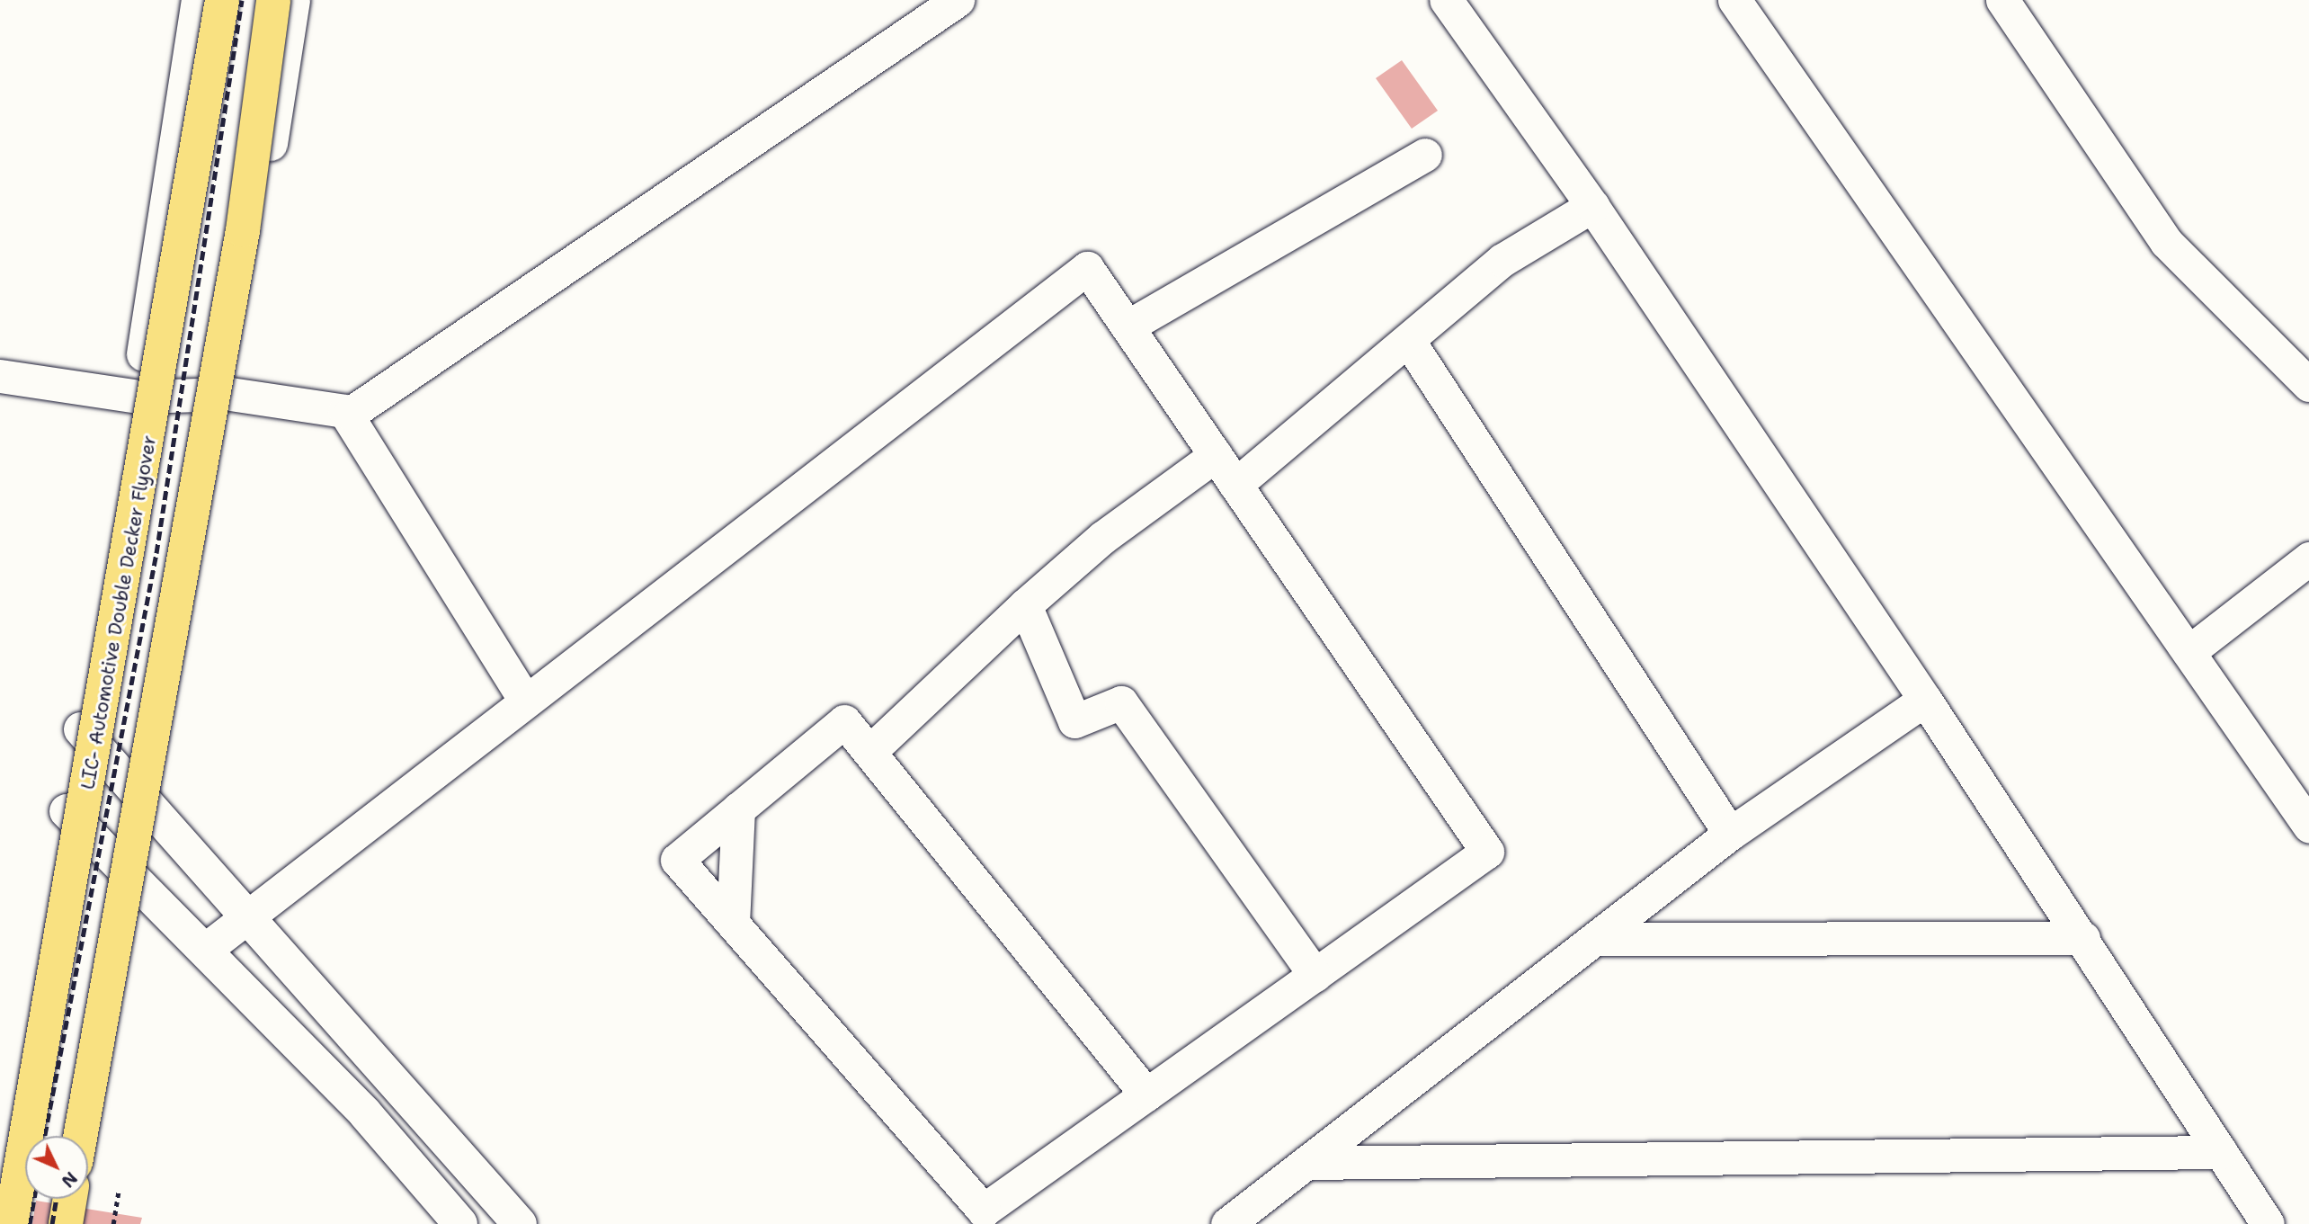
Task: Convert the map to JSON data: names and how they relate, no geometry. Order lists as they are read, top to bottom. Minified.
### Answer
{"streets":{"main road":["LIC- Automotive Double Decker Flyover"]},"north":"bottom right"}
